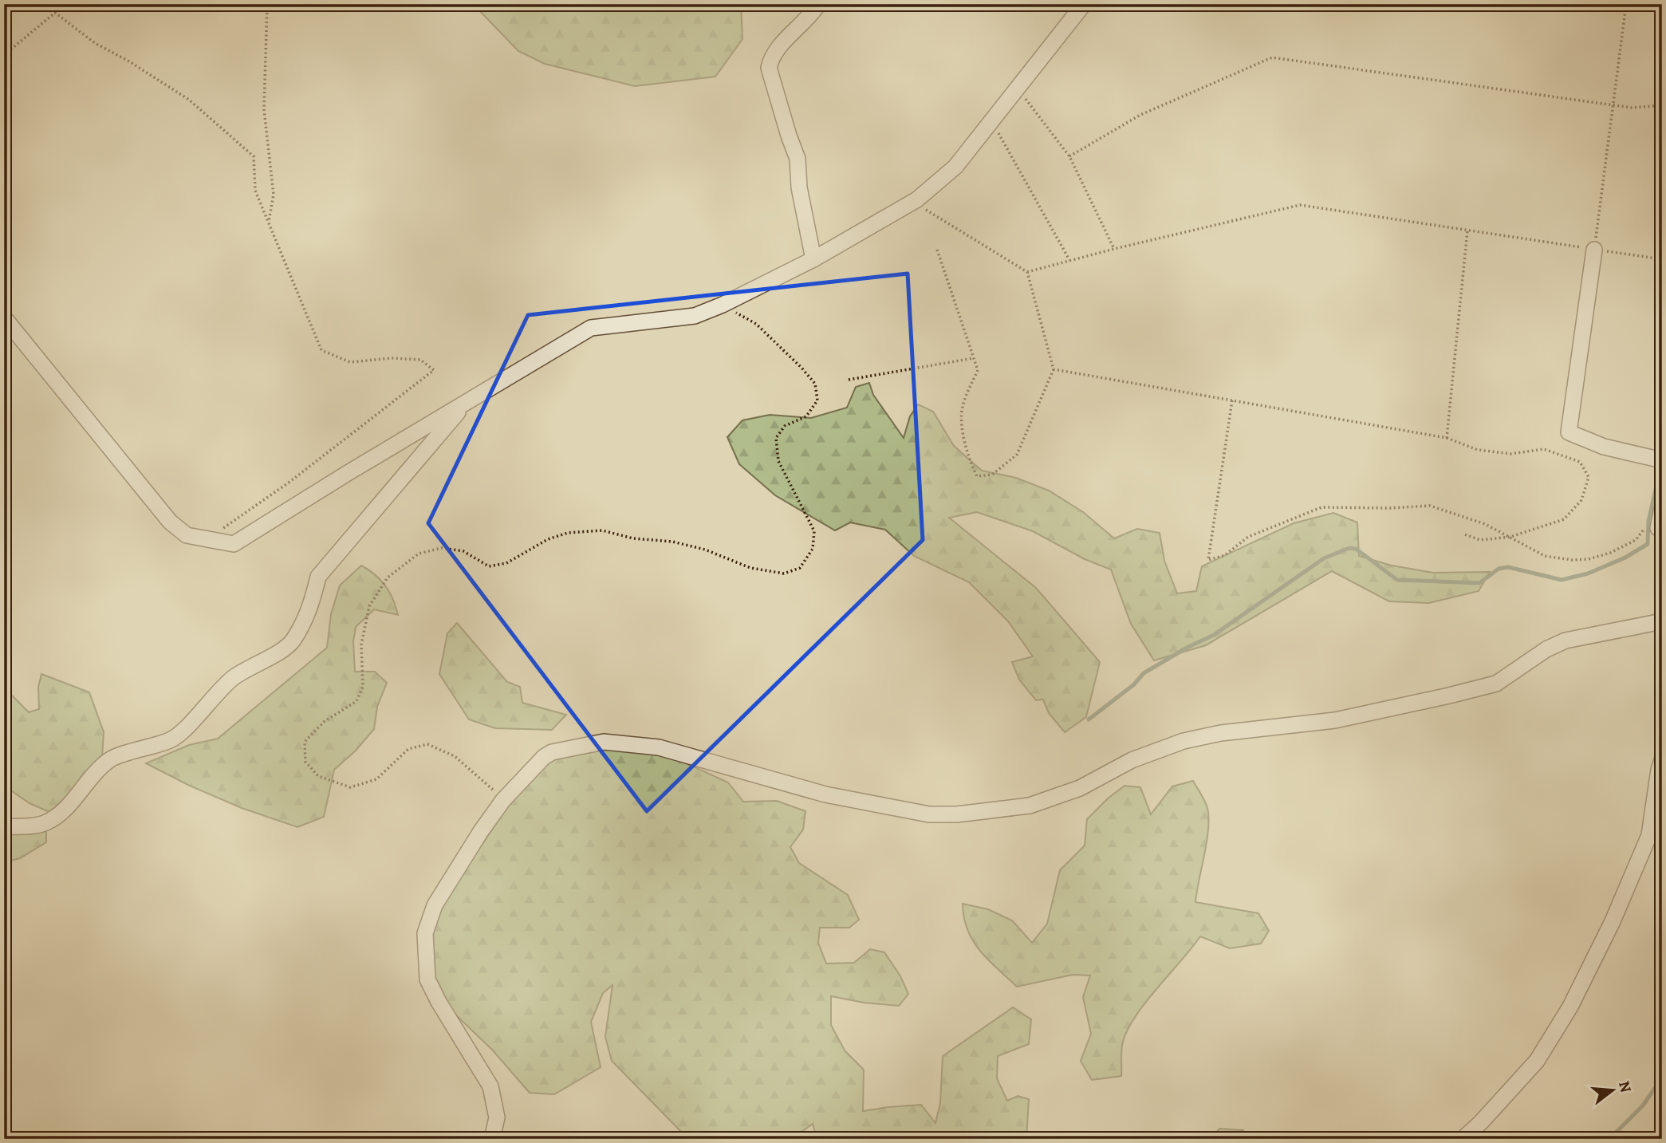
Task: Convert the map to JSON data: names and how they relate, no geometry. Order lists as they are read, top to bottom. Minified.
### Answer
{"north":"right"}
